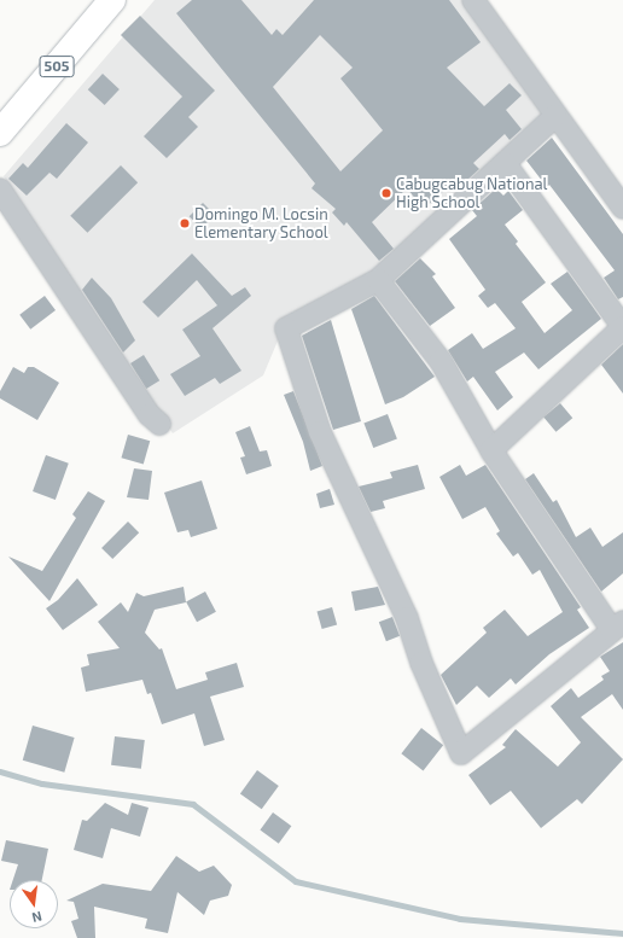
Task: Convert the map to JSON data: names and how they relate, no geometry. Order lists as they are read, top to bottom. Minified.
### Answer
{"streets":{"main road":["505"]},"places":["Cabugcabug National High School","Domingo M. Locsin Elementary School"],"north":"bottom"}
